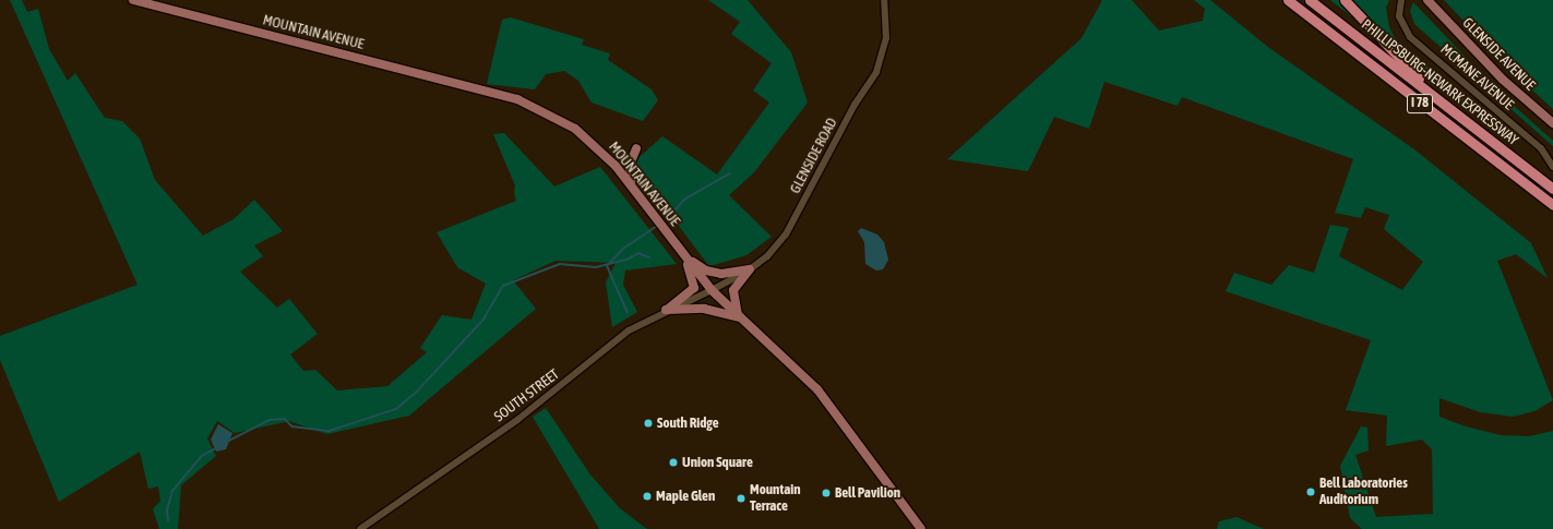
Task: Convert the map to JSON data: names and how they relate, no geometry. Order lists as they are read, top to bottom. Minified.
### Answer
{"streets":{"highway":["PHILLIPSBURG-NEWARK EXPRESSWAY","I 78"],"main road":["MOUNTAIN AVENUE","GLENSIDE AVENUE"],"street":["MCMANE AVENUE","GLENSIDE ROAD","SOUTH STREET"]},"crossings":[["MOUNTAIN AVENUE","GLENSIDE ROAD"],["MOUNTAIN AVENUE","SOUTH STREET"],["GLENSIDE ROAD","SOUTH STREET"]],"places":["South Ridge","Union Square","Bell Laboratories Auditorium","Bell Pavilion","Maple Glen","Mountain Terrace"]}
